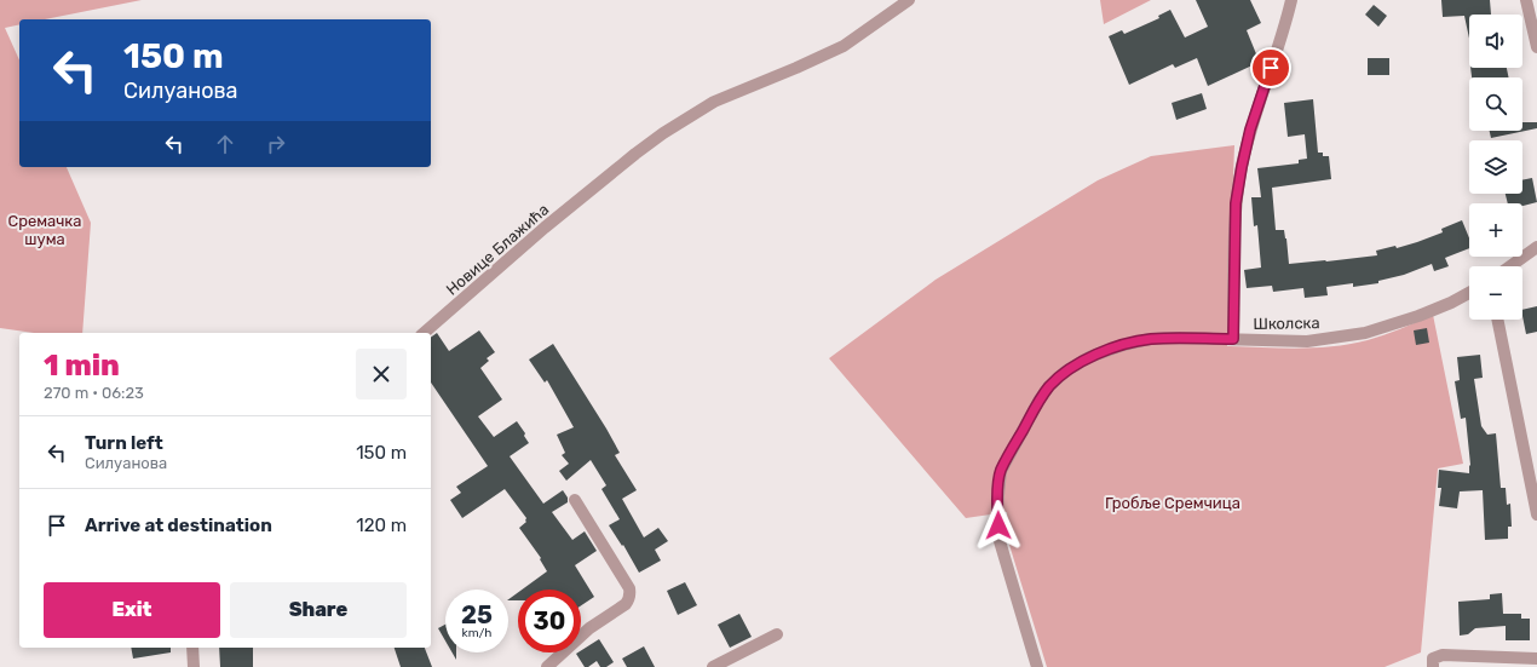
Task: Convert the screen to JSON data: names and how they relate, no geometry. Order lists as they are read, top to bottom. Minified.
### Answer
{"streets":{"street":["Новице Блажића","Школска"]},"parks":["Сремачка шума","Гробље Сремчица"],"page":{"map_buttons":["+","−"],"turn":["150 m","Силуанова"],"heading":["1 min","270 m · 06:23"],"list":[{"name":"Turn left","note":"Силуанова","value":"150 m"},{"name":"Arrive at destination","value":"120 m"}],"buttons":["Exit","Share"],"speed":"25 km/h","limit":"30"}}
